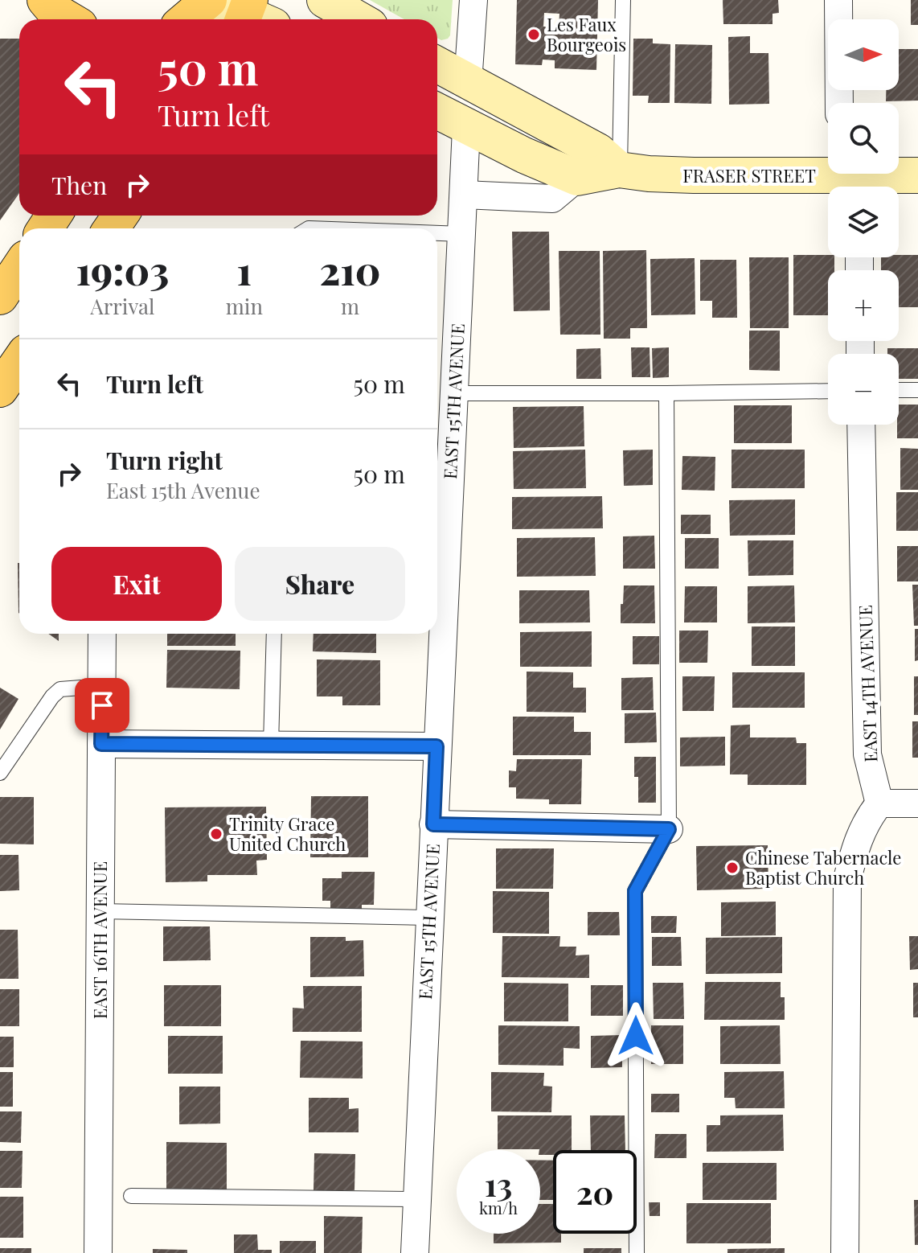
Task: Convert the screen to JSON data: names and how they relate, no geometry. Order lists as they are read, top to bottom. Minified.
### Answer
{"streets":{"street":["FRASER STREET","EAST 15TH AVENUE","EAST 14TH AVENUE","EAST 16TH AVENUE"]},"places":["Les Faux Bourgeois","Trinity Grace United Church","Chinese Tabernacle Baptist Church"],"north":"right","page":{"map_buttons":["+","−"],"turn":["50 m","Turn left"],"then":"Then","eta":["19:03","Arrival","1","min","210","m"],"list":[{"name":"Turn left","value":"50 m"},{"name":"Turn right","note":"East 15th Avenue","value":"50 m"}],"buttons":["Exit","Share"],"speed":"13 km/h","limit":"20"}}
